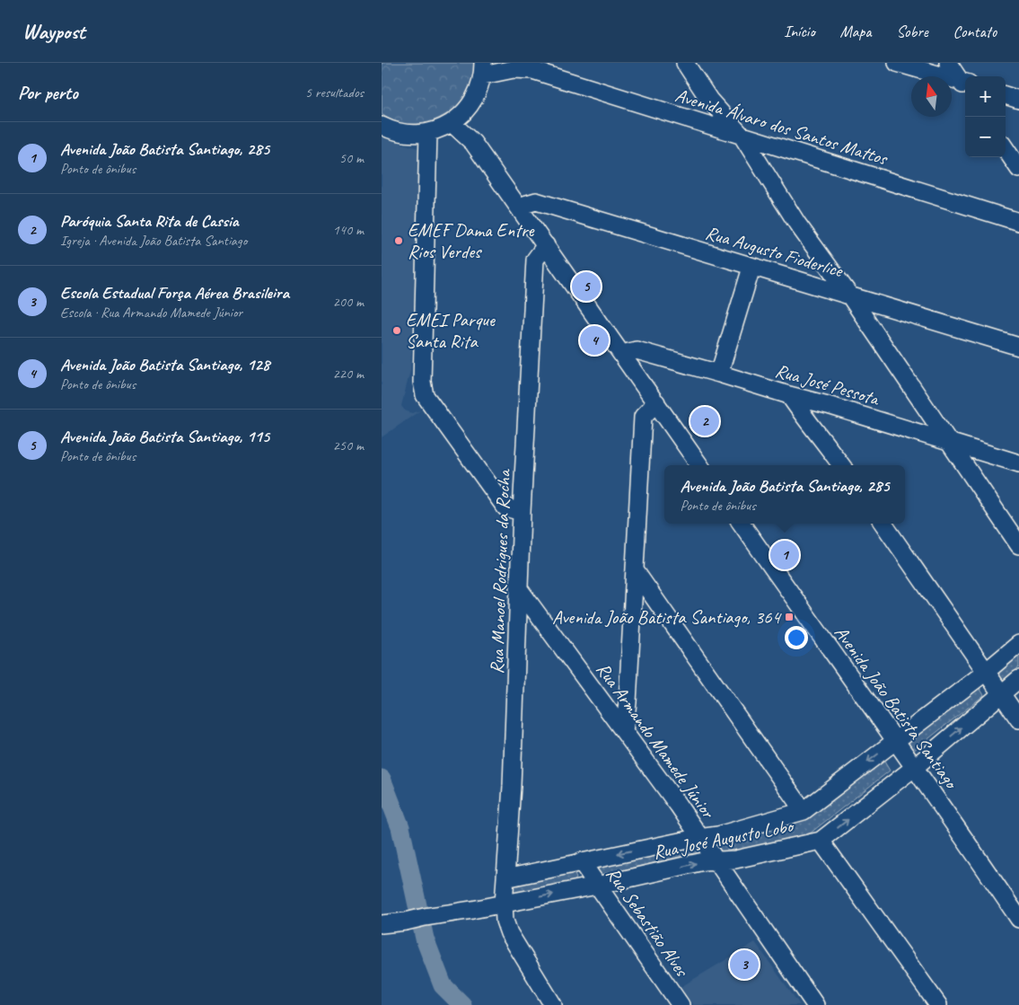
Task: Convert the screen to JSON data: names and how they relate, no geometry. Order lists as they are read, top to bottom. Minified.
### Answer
{"streets":{"street":["Avenida Álvaro dos Santos Mattos","Rua Augusto Fioderlice","Rua José Pessota","Rua Manoel Rodrigues da Rocha","Avenida João Batista Santiago","Rua Armando Mamede Júnior","Rua José Augusto Lobo","Rua Sebastião Alves"]},"crossings":[["Rua Manoel Rodrigues da Rocha","Rua Armando Mamede Júnior"],["Rua Manoel Rodrigues da Rocha","Rua José Augusto Lobo"],["Avenida João Batista Santiago","Rua José Augusto Lobo"],["Rua Armando Mamede Júnior","Rua José Augusto Lobo"],["Rua José Augusto Lobo","Rua Sebastião Alves"]],"places":{"other":["EMEF Dama Entre Rios Verdes","EMEI Parque Santa Rita"],"transit":["Avenida João Batista Santiago, 364"]},"north":"top","page":{"header":"Waypost","nav":["Início","Mapa","Sobre","Contato"],"heading":["Por perto","5 resultados"],"map_buttons":["+","−"],"list":[{"mark":"1","name":"Avenida João Batista Santiago, 285","note":"Ponto de ônibus","value":"50 m"},{"mark":"2","name":"Paróquia Santa Rita de Cassia","note":"Igreja · Avenida João Batista Santiago","value":"140 m"},{"mark":"3","name":"Escola Estadual Força Aérea Brasileira","note":"Escola · Rua Armando Mamede Júnior","value":"200 m"},{"mark":"4","name":"Avenida João Batista Santiago, 128","note":"Ponto de ônibus","value":"220 m"},{"mark":"5","name":"Avenida João Batista Santiago, 115","note":"Ponto de ônibus","value":"250 m"}],"pins":["5","4","2","1","3"],"popup":["Avenida João Batista Santiago, 285","Ponto de ônibus"]}}
